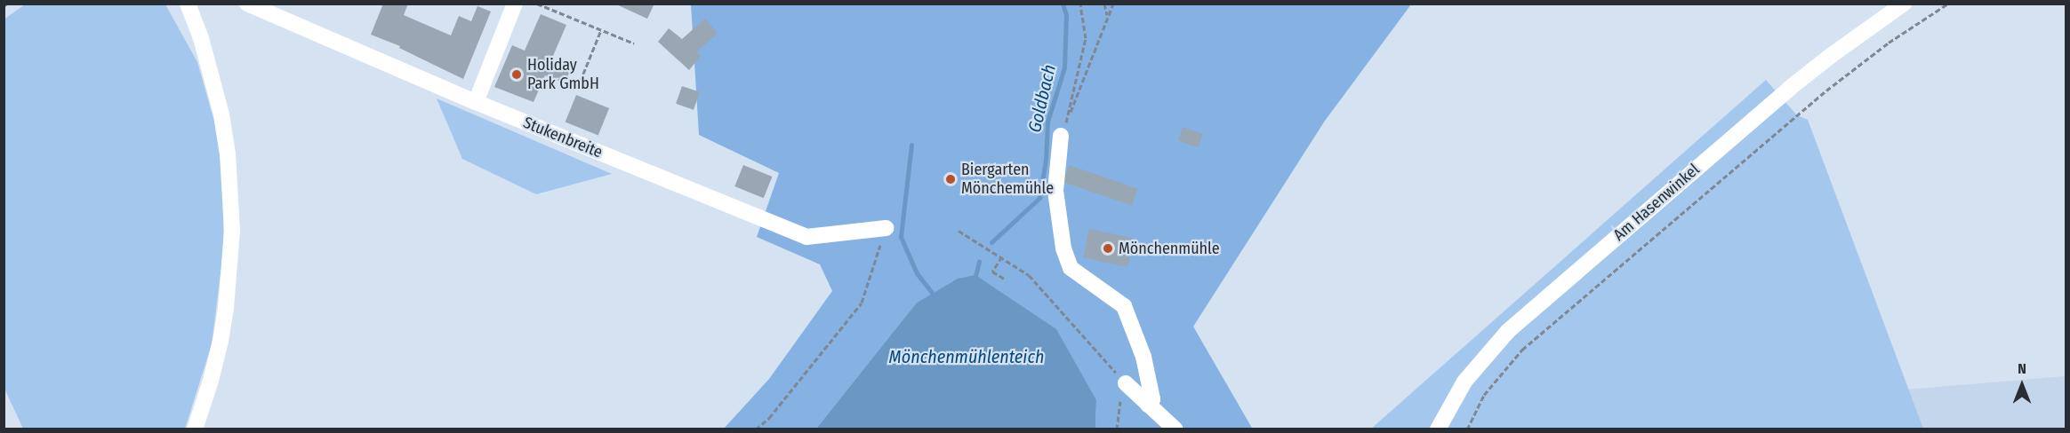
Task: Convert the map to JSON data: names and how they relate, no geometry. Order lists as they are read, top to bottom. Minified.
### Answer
{"streets":{"street":["Stukenbreite","Am Hasenwinkel"]},"water":["Goldbach","Mönchenmühlenteich"],"places":["Holiday Park GmbH","Biergarten Mönchemühle","Mönchenmühle"],"north":"top"}
